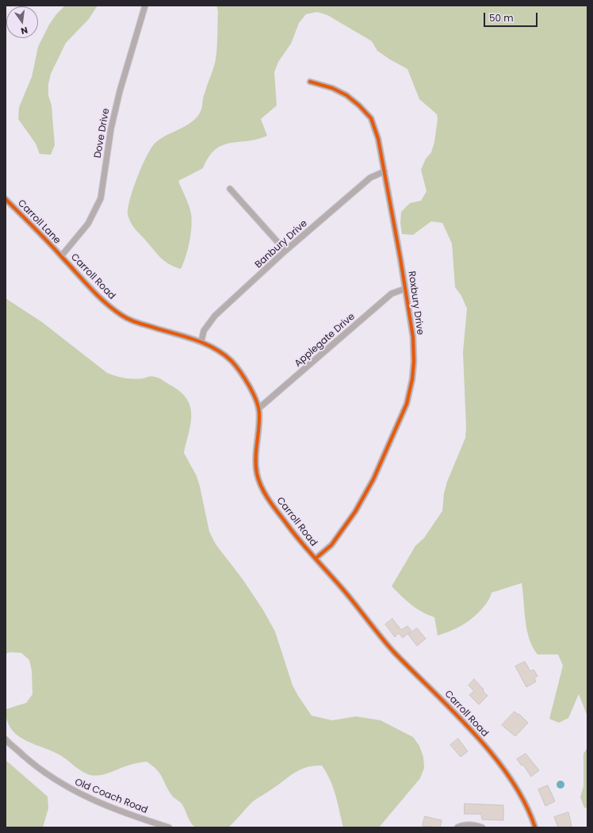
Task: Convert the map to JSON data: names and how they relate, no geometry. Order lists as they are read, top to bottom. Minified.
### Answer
{"streets":{"street":["Dove Drive","Carroll Lane","Banbury Drive","Carroll Road","Roxbury Drive","Applegate Drive","Old Coach Road"]},"crossings":[["Dove Drive","Carroll Lane"],["Dove Drive","Carroll Road"],["Carroll Lane","Carroll Road"],["Banbury Drive","Carroll Road"],["Banbury Drive","Roxbury Drive"],["Carroll Road","Roxbury Drive"],["Carroll Road","Applegate Drive"],["Roxbury Drive","Applegate Drive"]],"scale_bar":"50 m","north":"bottom"}
